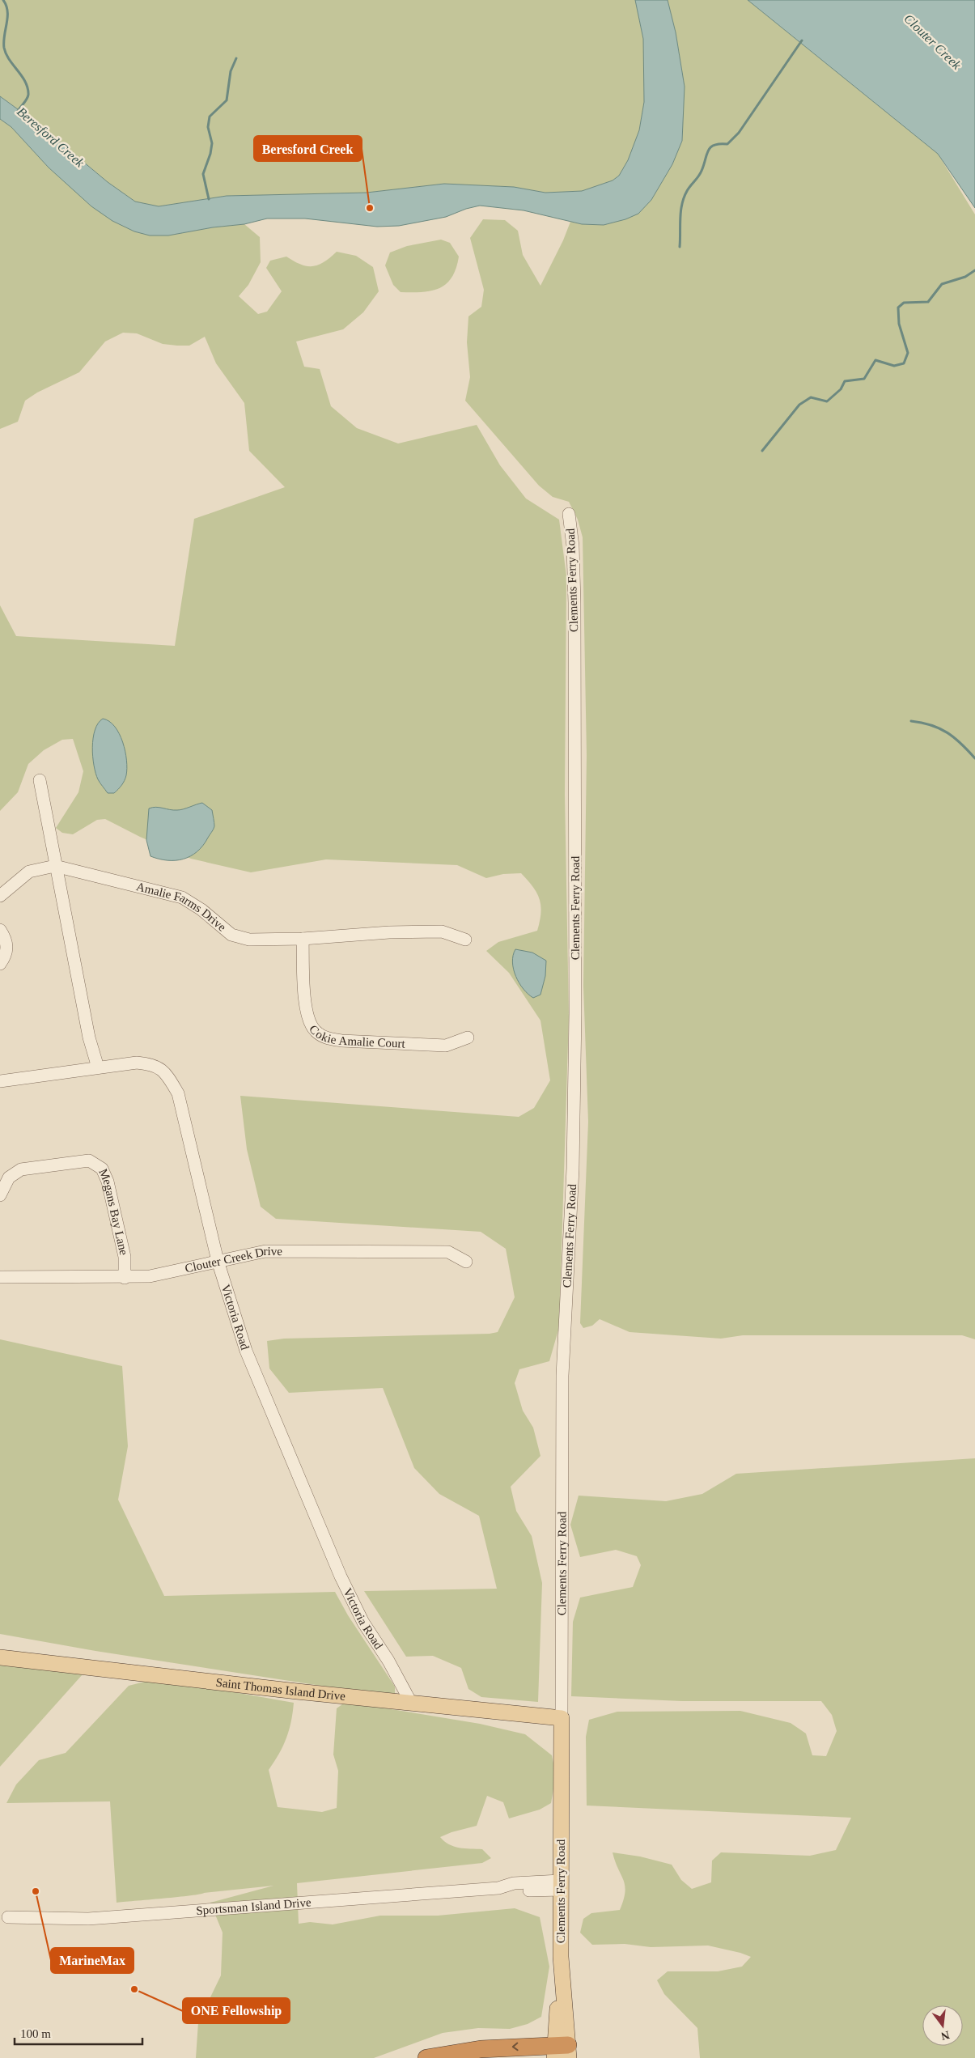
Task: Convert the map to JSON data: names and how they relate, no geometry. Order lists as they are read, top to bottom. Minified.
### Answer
{"streets":{"main road":["Clements Ferry Road","Saint Thomas Island Drive"],"street":["Amalie Farms Drive","Cokie Amalie Court","Megans Bay Lane","Clouter Creek Drive","Victoria Road","Sportsman Island Drive"]},"crossings":[["Clements Ferry Road","Saint Thomas Island Drive"],["Clements Ferry Road","Sportsman Island Drive"],["Amalie Farms Drive","Cokie Amalie Court"],["Megans Bay Lane","Clouter Creek Drive"],["Clouter Creek Drive","Victoria Road"],["Victoria Road","Saint Thomas Island Drive"]],"water":["Clouter Creek","Beresford Creek"],"places":["Beresford Creek","MarineMax","ONE Fellowship"],"scale_bar":"100 m","north":"bottom"}
